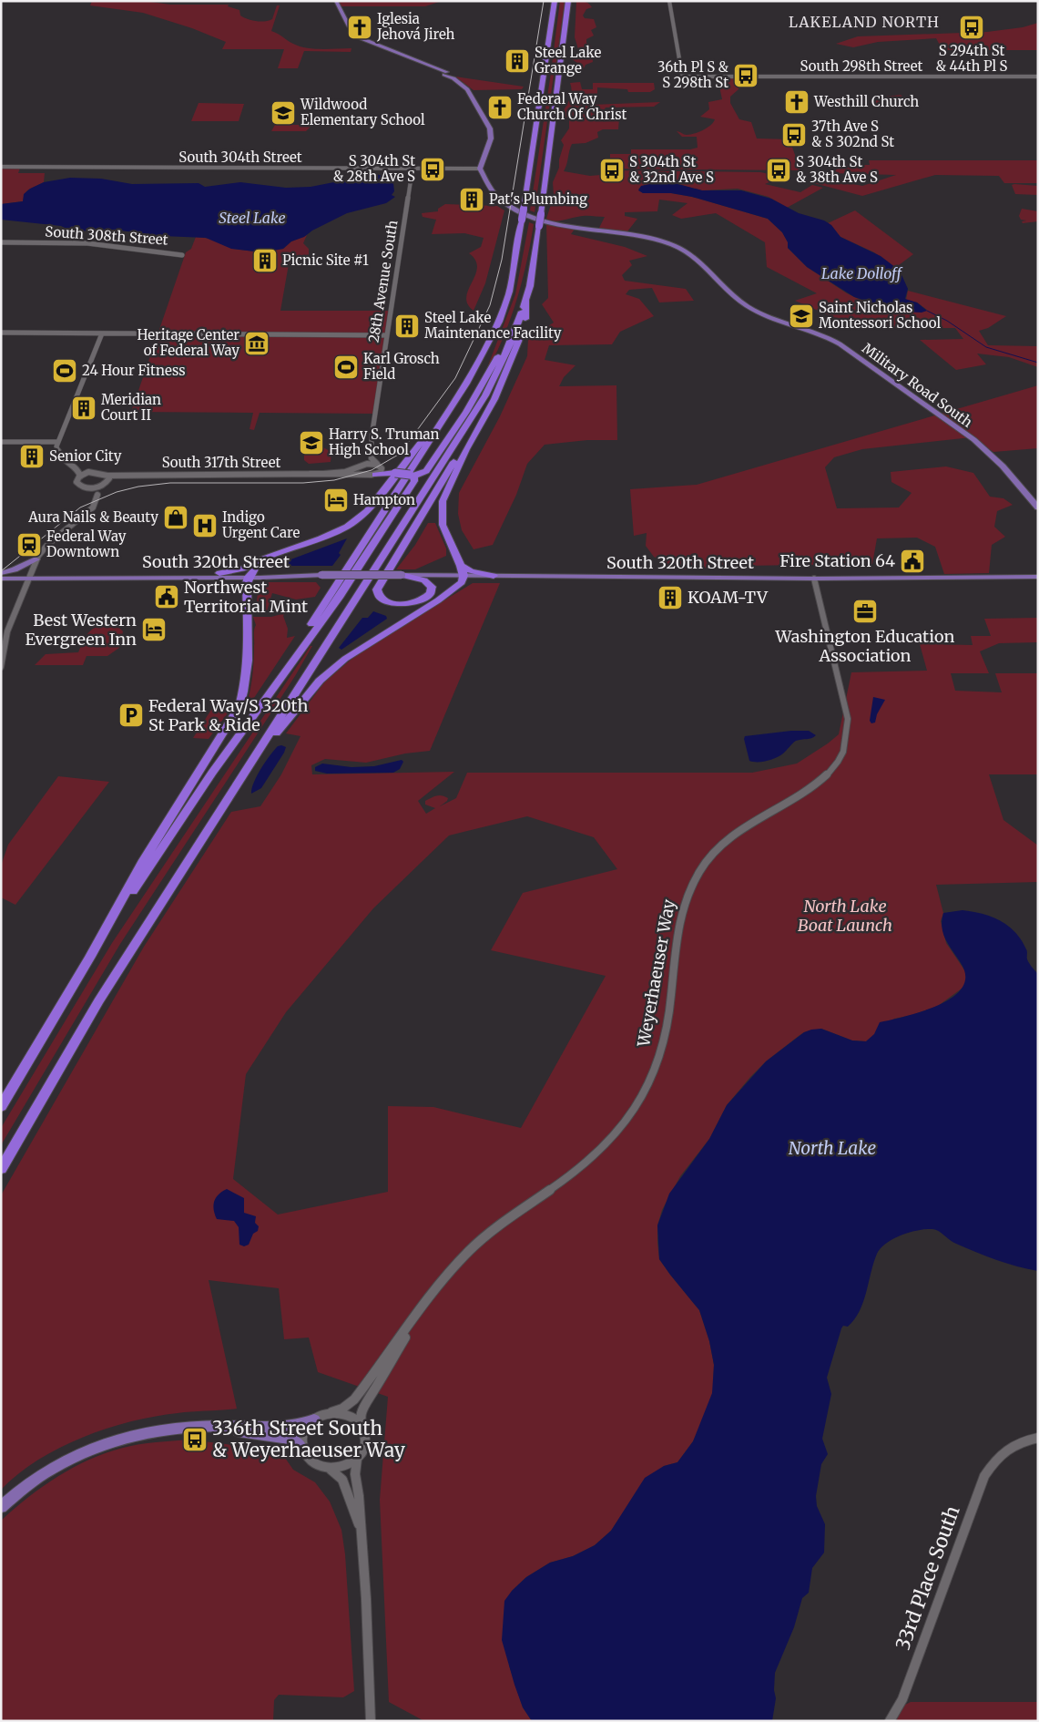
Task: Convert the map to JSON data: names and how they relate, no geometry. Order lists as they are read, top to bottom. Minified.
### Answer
{"streets":{"main road":["Military Road South","South 320th Street"],"street":["South 298th Street","South 304th Street","South 308th Street","28th Avenue South","South 317th Street","Weyerhaeuser Way","33rd Place South"]},"crossings":[["South 304th Street","28th Avenue South"],["South 304th Street","Military Road South"],["28th Avenue South","South 317th Street"],["South 320th Street","Weyerhaeuser Way"]],"districts":["LAKELAND NORTH"],"water":["Steel Lake","Lake Dolloff","North Lake"],"parks":["North Lake Boat Launch"],"places":{"church":["Iglesia Jehová Jireh","Westhill Church","Federal Way Church Of Christ"],"bus stop":["S 294th St & 44th Pl S","36th Pl S & S 298th St","37th Ave S & S 302nd St","S 304th St & 28th Ave S","S 304th St & 32nd Ave S","S 304th St & 38th Ave S","336th Street South & Weyerhaeuser Way"],"building":["Steel Lake Grange","Pat's Plumbing","Picnic Site #1","Steel Lake Maintenance Facility","Meridian Court II","Senior City","KOAM-TV"],"school or university":["Wildwood Elementary School","Saint Nicholas Montessori School","Harry S. Truman High School"],"museum":["Heritage Center of Federal Way"],"sports":["Karl Grosch Field","24 Hour Fitness"],"hotel":["Hampton","Best Western Evergreen Inn"],"shop":["Aura Nails & Beauty"],"hospital":["Indigo Urgent Care"],"station":["Federal Way Downtown"],"public building":["Fire Station 64","Northwest Territorial Mint"],"office":["Washington Education Association"],"parking":["Federal Way/S 320th St Park & Ride"]}}
